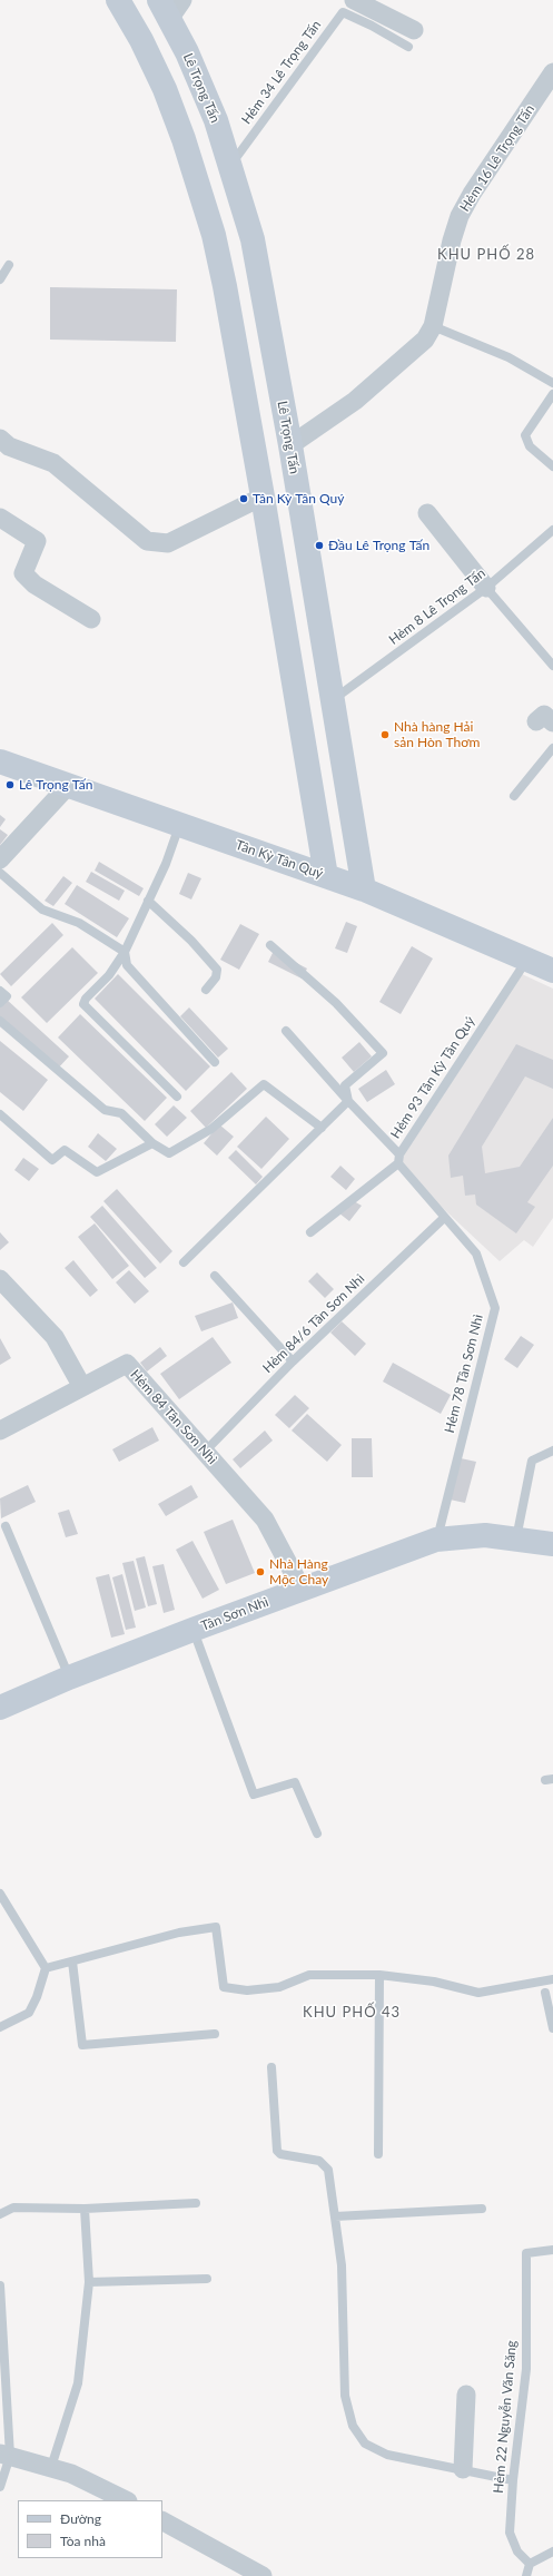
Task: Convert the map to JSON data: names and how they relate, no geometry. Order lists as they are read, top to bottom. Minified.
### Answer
{"streets":{"main road":["Lê Trọng Tấn","Tân Kỳ Tân Quý","Tân Sơn Nhì"],"street":["Hẻm 16 Lê Trọng Tấn","Hẻm 84 Tân Sơn Nhì"],"lane":["Hẻm 34 Lê Trọng Tấn","Hẻm 8 Lê Trọng Tấn","Hẻm 93 Tân Kỳ Tân Quý","Hẻm 84/6 Tân Sơn Nhì","Hẻm 78 Tân Sơn Nhì","Hẻm 22 Nguyễn Văn Săng"]},"crossings":[["Hẻm 34 Lê Trọng Tấn","Lê Trọng Tấn"],["Lê Trọng Tấn","Hẻm 16 Lê Trọng Tấn"],["Lê Trọng Tấn","Hẻm 8 Lê Trọng Tấn"],["Lê Trọng Tấn","Tân Kỳ Tân Quý"],["Tân Kỳ Tân Quý","Hẻm 93 Tân Kỳ Tân Quý"],["Hẻm 93 Tân Kỳ Tân Quý","Hẻm 78 Tân Sơn Nhì"],["Hẻm 84/6 Tân Sơn Nhì","Hẻm 78 Tân Sơn Nhì"],["Hẻm 84/6 Tân Sơn Nhì","Hẻm 84 Tân Sơn Nhì"],["Hẻm 78 Tân Sơn Nhì","Tân Sơn Nhì"],["Hẻm 84 Tân Sơn Nhì","Tân Sơn Nhì"]],"districts":["KHU PHỐ 28","KHU PHỐ 43"],"places":["Tân Kỳ Tân Quý","Đầu Lê Trọng Tấn","Nhà hàng Hải sản Hòn Thơm","Lê Trọng Tấn","Nhà Hàng Mộc Chay"],"legend":["Đường","Tòa nhà"]}
